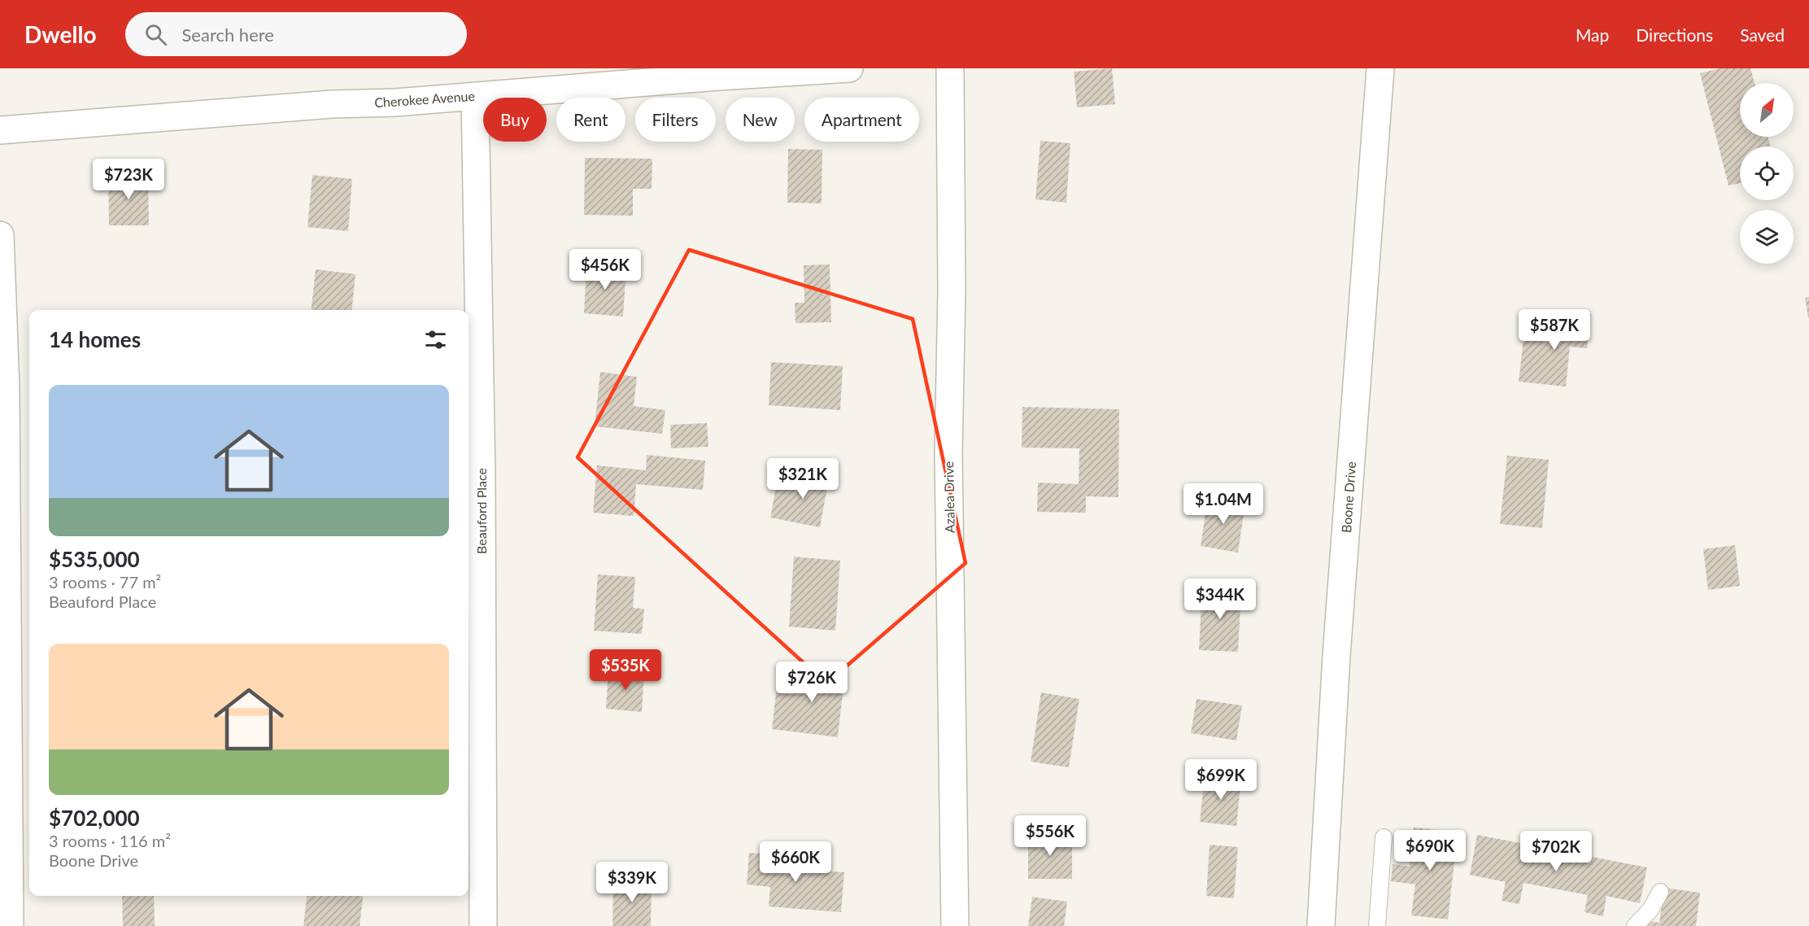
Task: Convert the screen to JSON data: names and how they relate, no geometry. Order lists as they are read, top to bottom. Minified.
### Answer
{"streets":{"street":["Cherokee Avenue","Azalea Drive","Boone Drive","Beauford Place"]},"crossings":[["Cherokee Avenue","Beauford Place"]],"north":"top right","page":{"header":"Dwello","search":"Search here","nav":["Map","Directions","Saved"],"chip":["Buy","Rent","Filters","New","Apartment"],"price":["$723K","$456K","$587K","$321K","$1.04M","$344K","$535K","$726K","$699K","$556K","$690K","$702K","$660K","$339K"],"heading":"14 homes","list":[{"name":"$535,000","note":"3 rooms · 77 m² · Beauford Place"},{"name":"$702,000","note":"3 rooms · 116 m² · Boone Drive"}]}}
